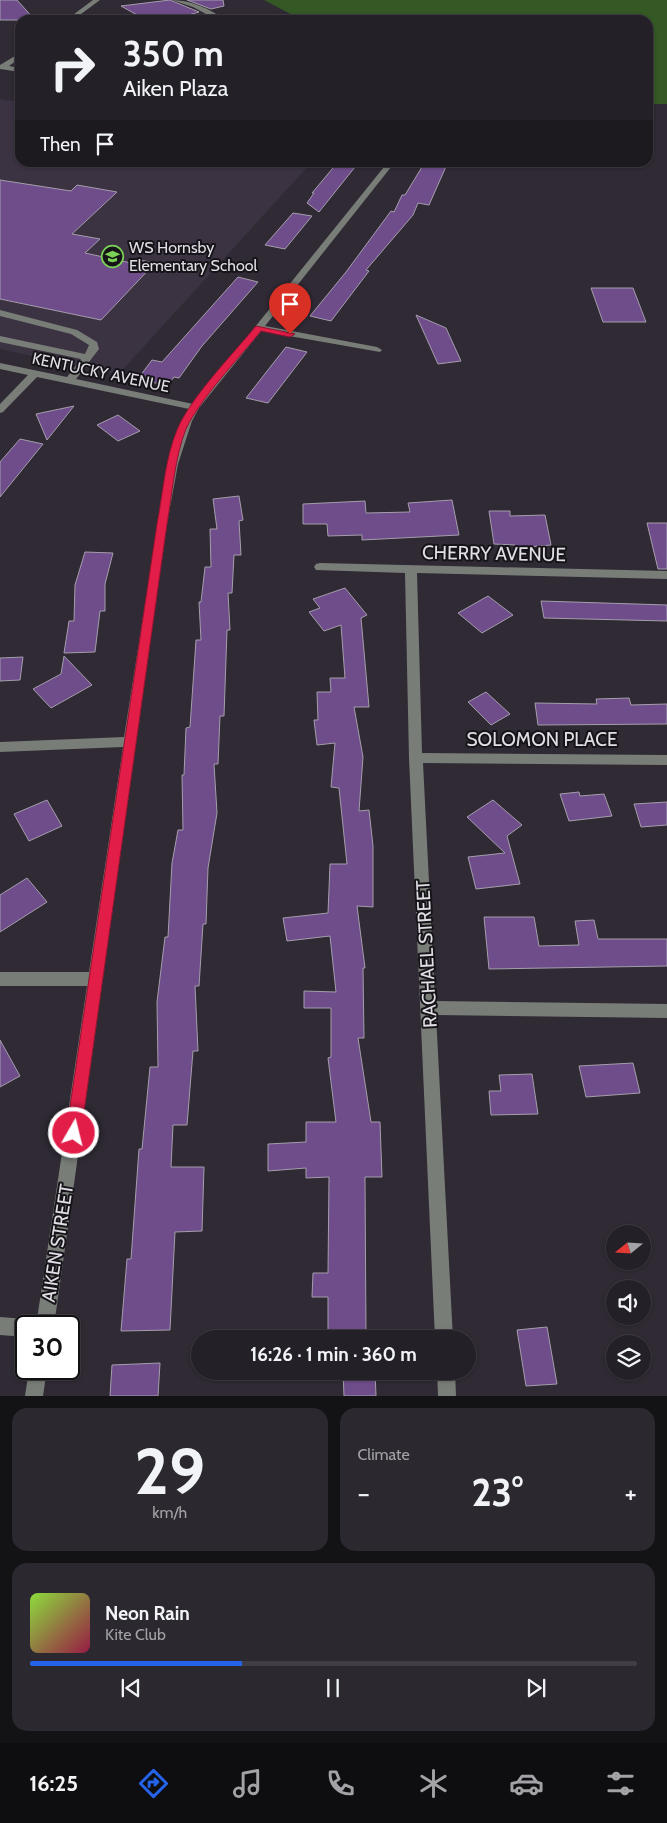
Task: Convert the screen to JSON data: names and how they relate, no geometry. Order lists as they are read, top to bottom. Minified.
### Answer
{"streets":{"street":["KENTUCKY AVENUE","CHERRY AVENUE","SOLOMON PLACE","RACHAEL STREET","AIKEN STREET"]},"crossings":[["KENTUCKY AVENUE","AIKEN STREET"],["CHERRY AVENUE","RACHAEL STREET"],["SOLOMON PLACE","RACHAEL STREET"]],"places":{"school or university":["WS Hornsby Elementary School"]},"north":"left","page":{"turn":["350 m","Aiken Plaza"],"then":"Then","limit":"30","trip":"16:26 · 1 min · 360 m","tile":[["29","km/h"],"Climate"],"heat":["−","23°","+"],"song":["Neon Rain","Kite Club"],"tabs":"16:25"}}
